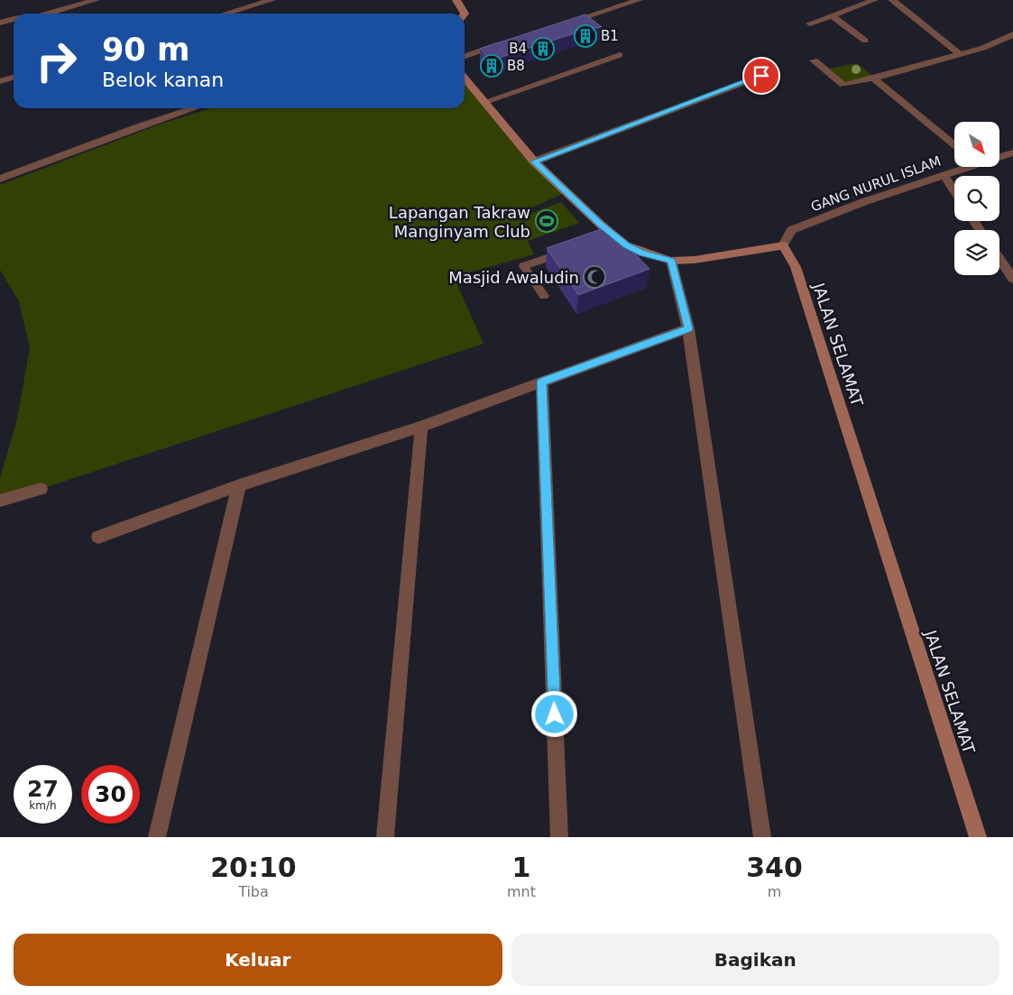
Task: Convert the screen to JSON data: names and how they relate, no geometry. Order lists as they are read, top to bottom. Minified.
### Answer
{"streets":{"street":["GANG NURUL ISLAM","JALAN SELAMAT"]},"crossings":[["GANG NURUL ISLAM","JALAN SELAMAT"]],"places":{"building":["B1","B4","B8"],"sports":["Lapangan Takraw Manginyam Club"],"mosque":["Masjid Awaludin"]},"north":"bottom right","page":{"turn":["90 m","Belok kanan"],"speed":"27 km/h","limit":"30","eta":["20:10","Tiba","1","mnt","340","m"],"buttons":["Keluar","Bagikan"]}}
